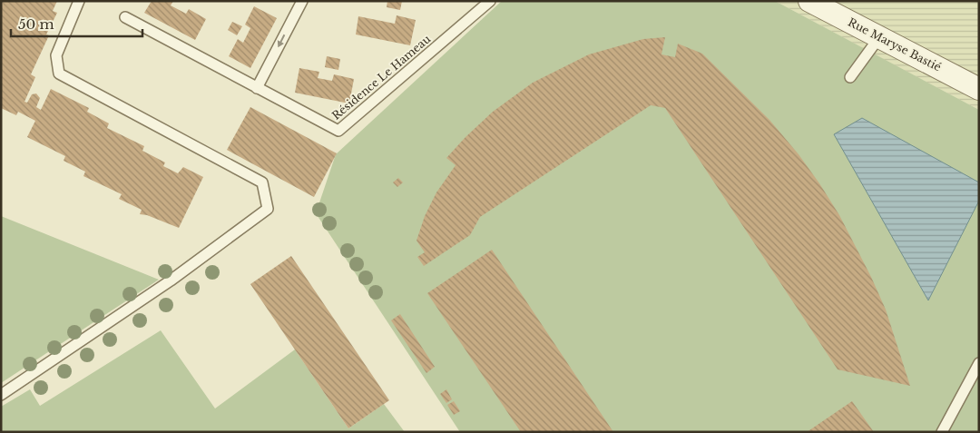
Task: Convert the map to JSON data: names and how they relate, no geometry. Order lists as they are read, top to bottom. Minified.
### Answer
{"streets":{"street":["Rue Maryse Bastié"],"lane":["Résidence Le Hameau"]},"scale_bar":"50 m"}
